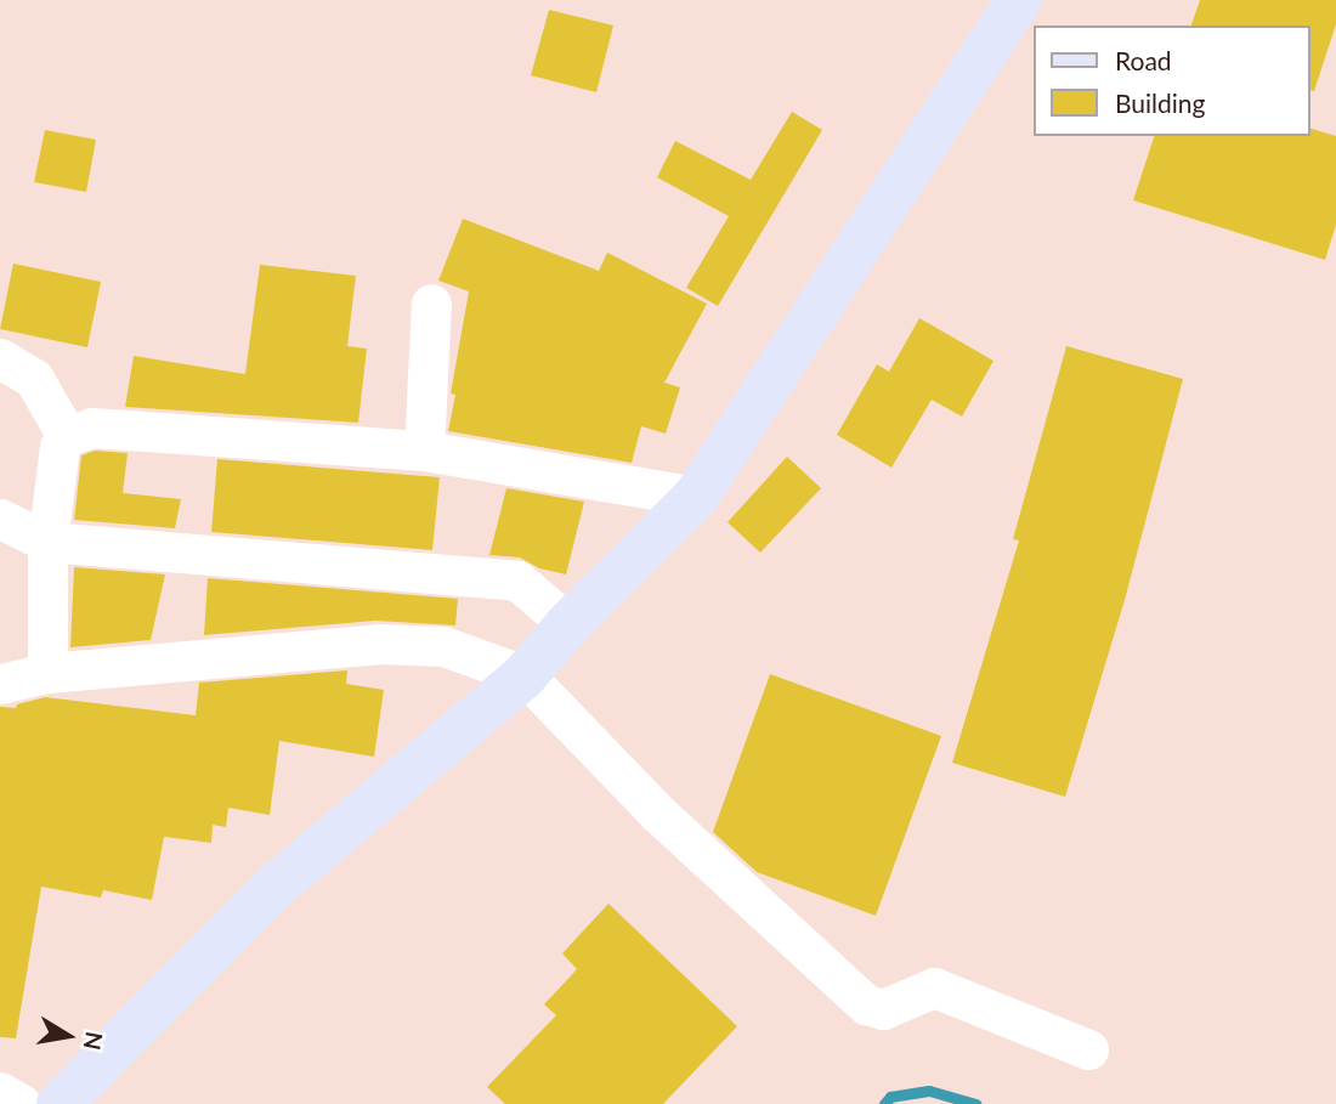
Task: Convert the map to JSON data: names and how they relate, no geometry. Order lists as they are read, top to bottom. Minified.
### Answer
{"legend":["Road","Building"],"north":"right"}
